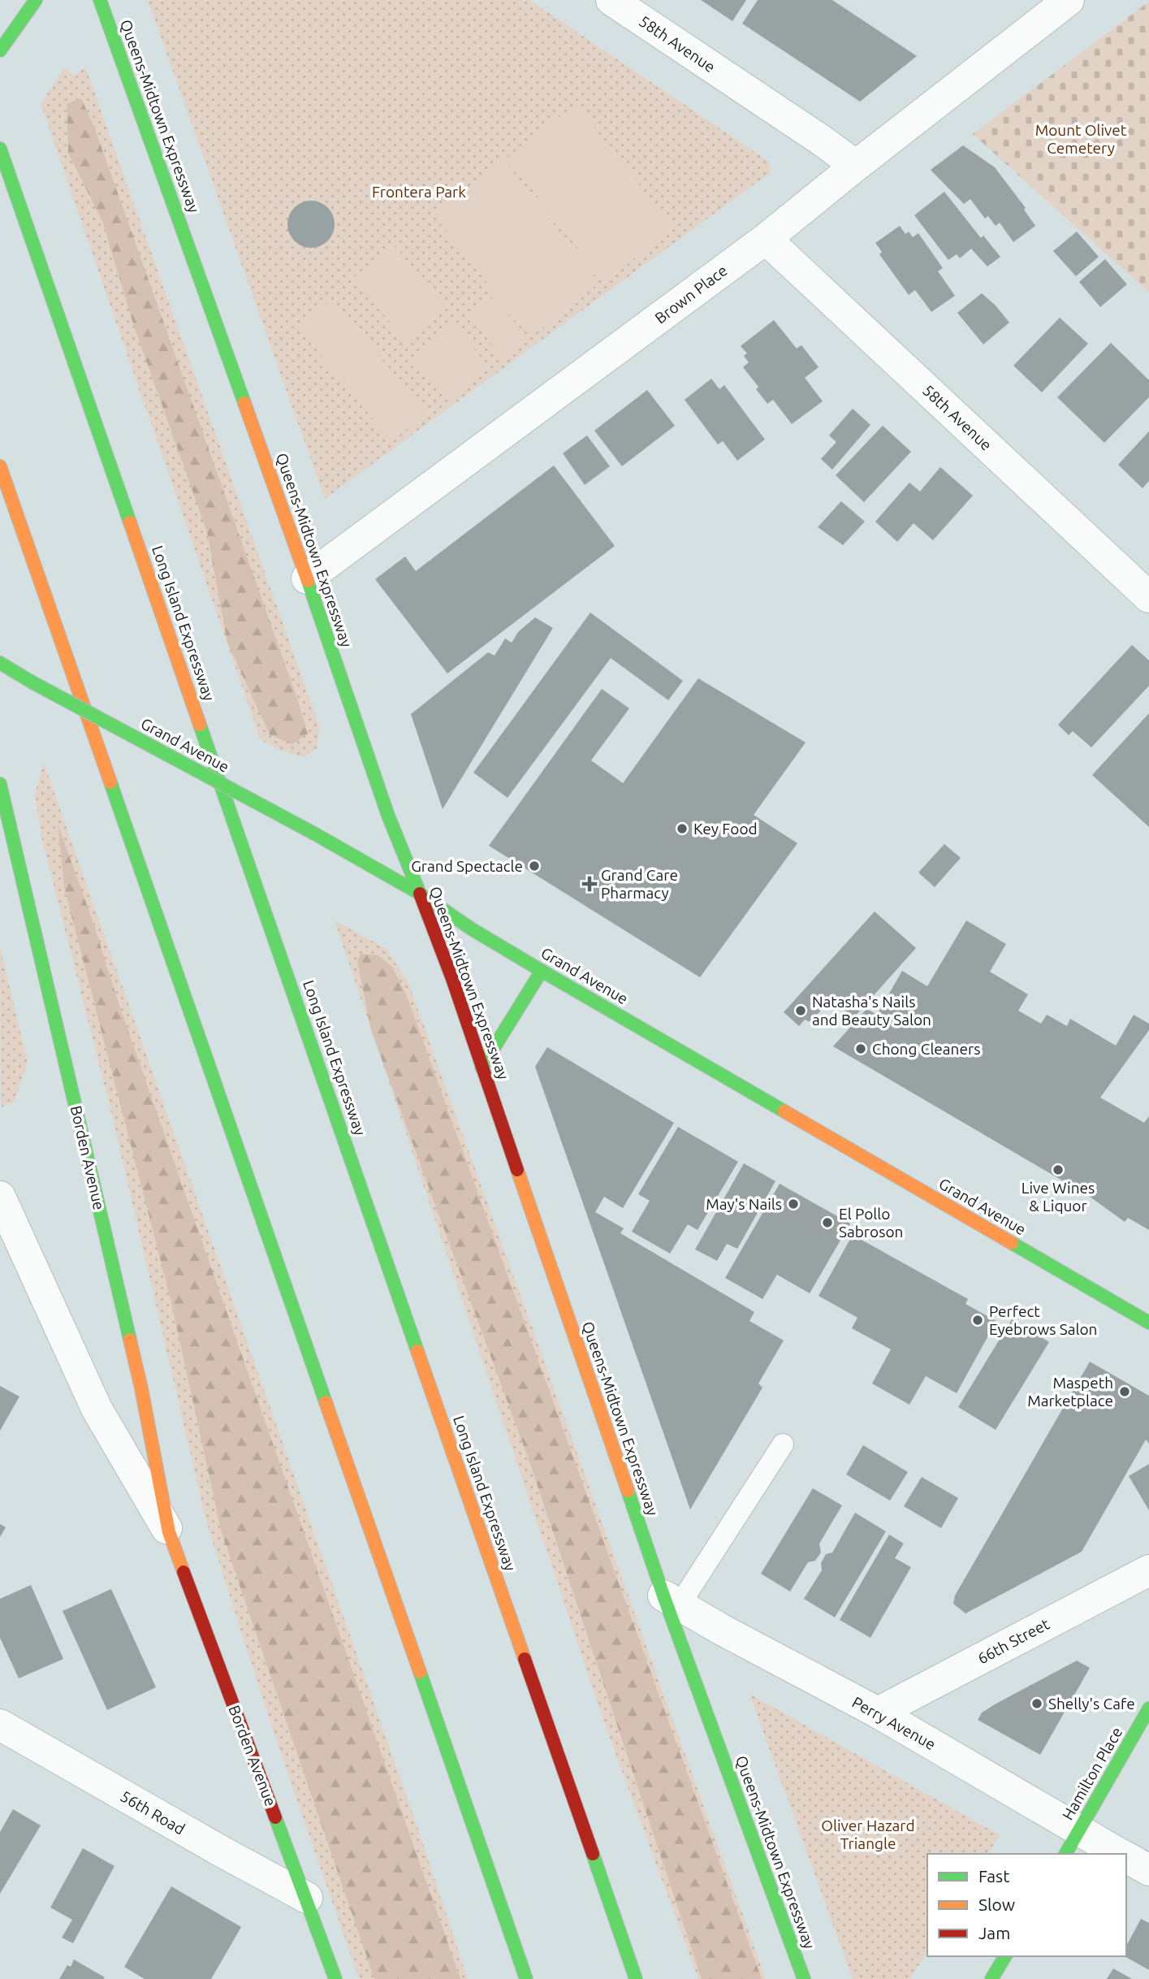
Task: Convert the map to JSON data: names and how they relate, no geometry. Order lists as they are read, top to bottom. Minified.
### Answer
{"streets":{"main road":["Queens-Midtown Expressway","Long Island Expressway","Grand Avenue","Borden Avenue","Hamilton Place"],"street":["58th Avenue","Brown Place","66th Street","Perry Avenue","56th Road"]},"crossings":[["58th Avenue","Brown Place"],["Queens-Midtown Expressway","Brown Place"],["Queens-Midtown Expressway","Grand Avenue"],["Queens-Midtown Expressway","Perry Avenue"],["Borden Avenue","56th Road"],["66th Street","Perry Avenue"],["Perry Avenue","Hamilton Place"]],"parks":["Mount Olivet Cemetery","Frontera Park","Oliver Hazard Triangle"],"places":{"other":["Key Food","Grand Spectacle","Natasha's Nails and Beauty Salon","Chong Cleaners","Live Wines & Liquor","May's Nails","El Pollo Sabroson","Perfect Eyebrows Salon","Maspeth Marketplace","Shelly's Cafe"],"health":["Grand Care Pharmacy"]},"legend":["Fast","Slow","Jam"]}
